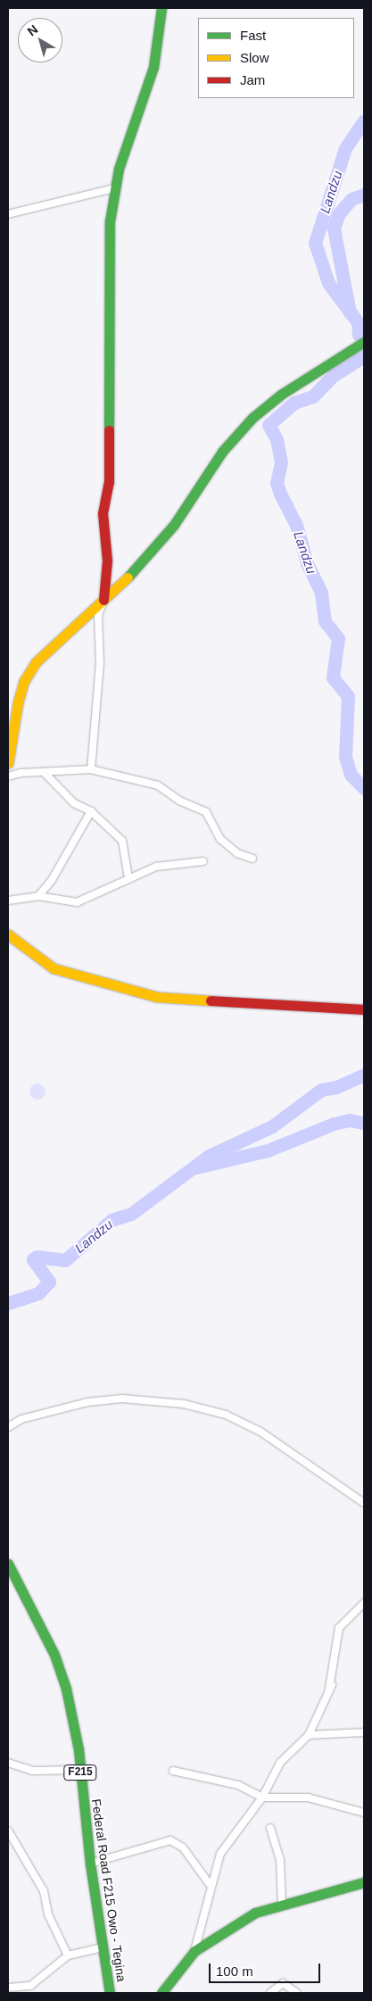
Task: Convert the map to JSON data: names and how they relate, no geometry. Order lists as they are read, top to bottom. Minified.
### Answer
{"streets":{"street":["F215","Federal Road F215 Owo - Tegina"]},"water":["Landzu"],"legend":["Fast","Slow","Jam"],"scale_bar":"100 m","north":"top left"}
